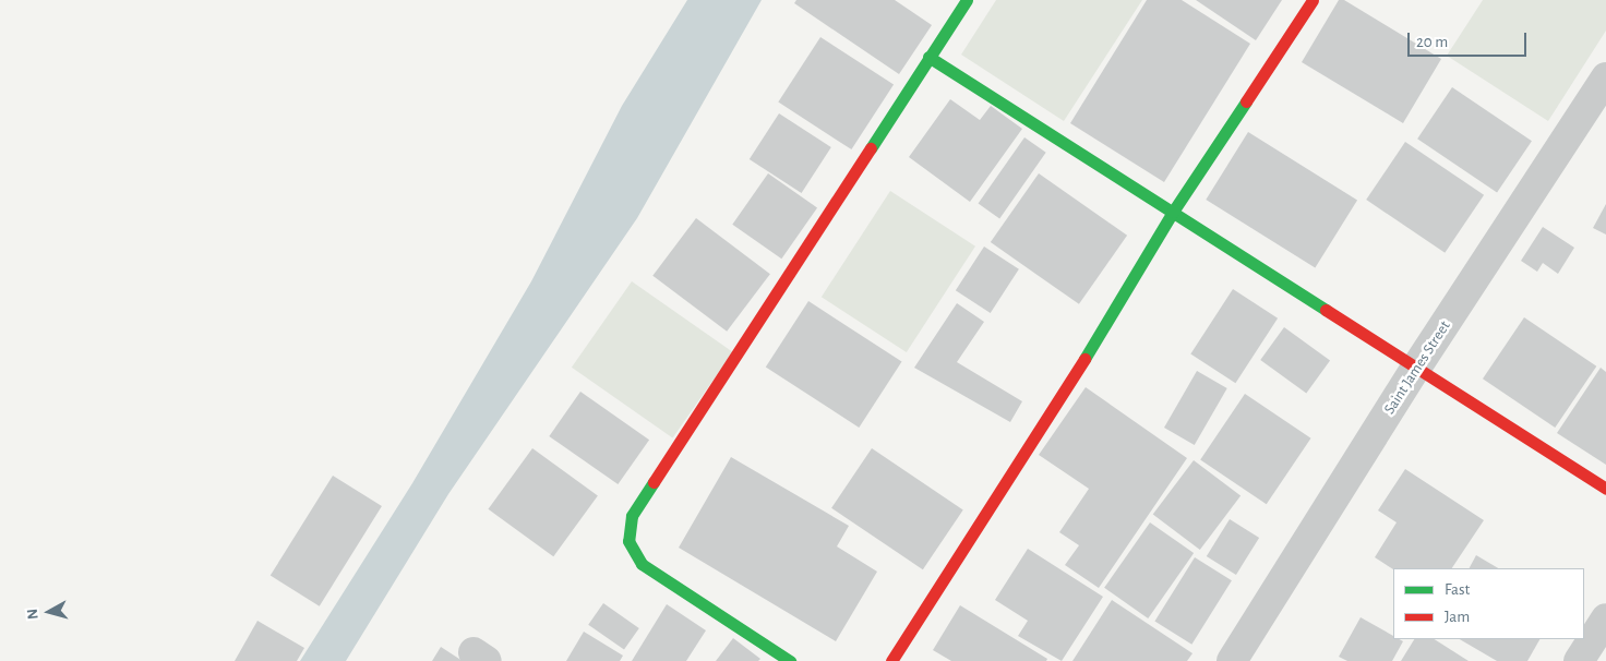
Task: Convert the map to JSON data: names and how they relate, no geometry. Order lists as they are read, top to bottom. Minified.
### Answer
{"streets":{"street":["Saint James Street"]},"legend":["Fast","Jam"],"scale_bar":"20 m","north":"left"}
